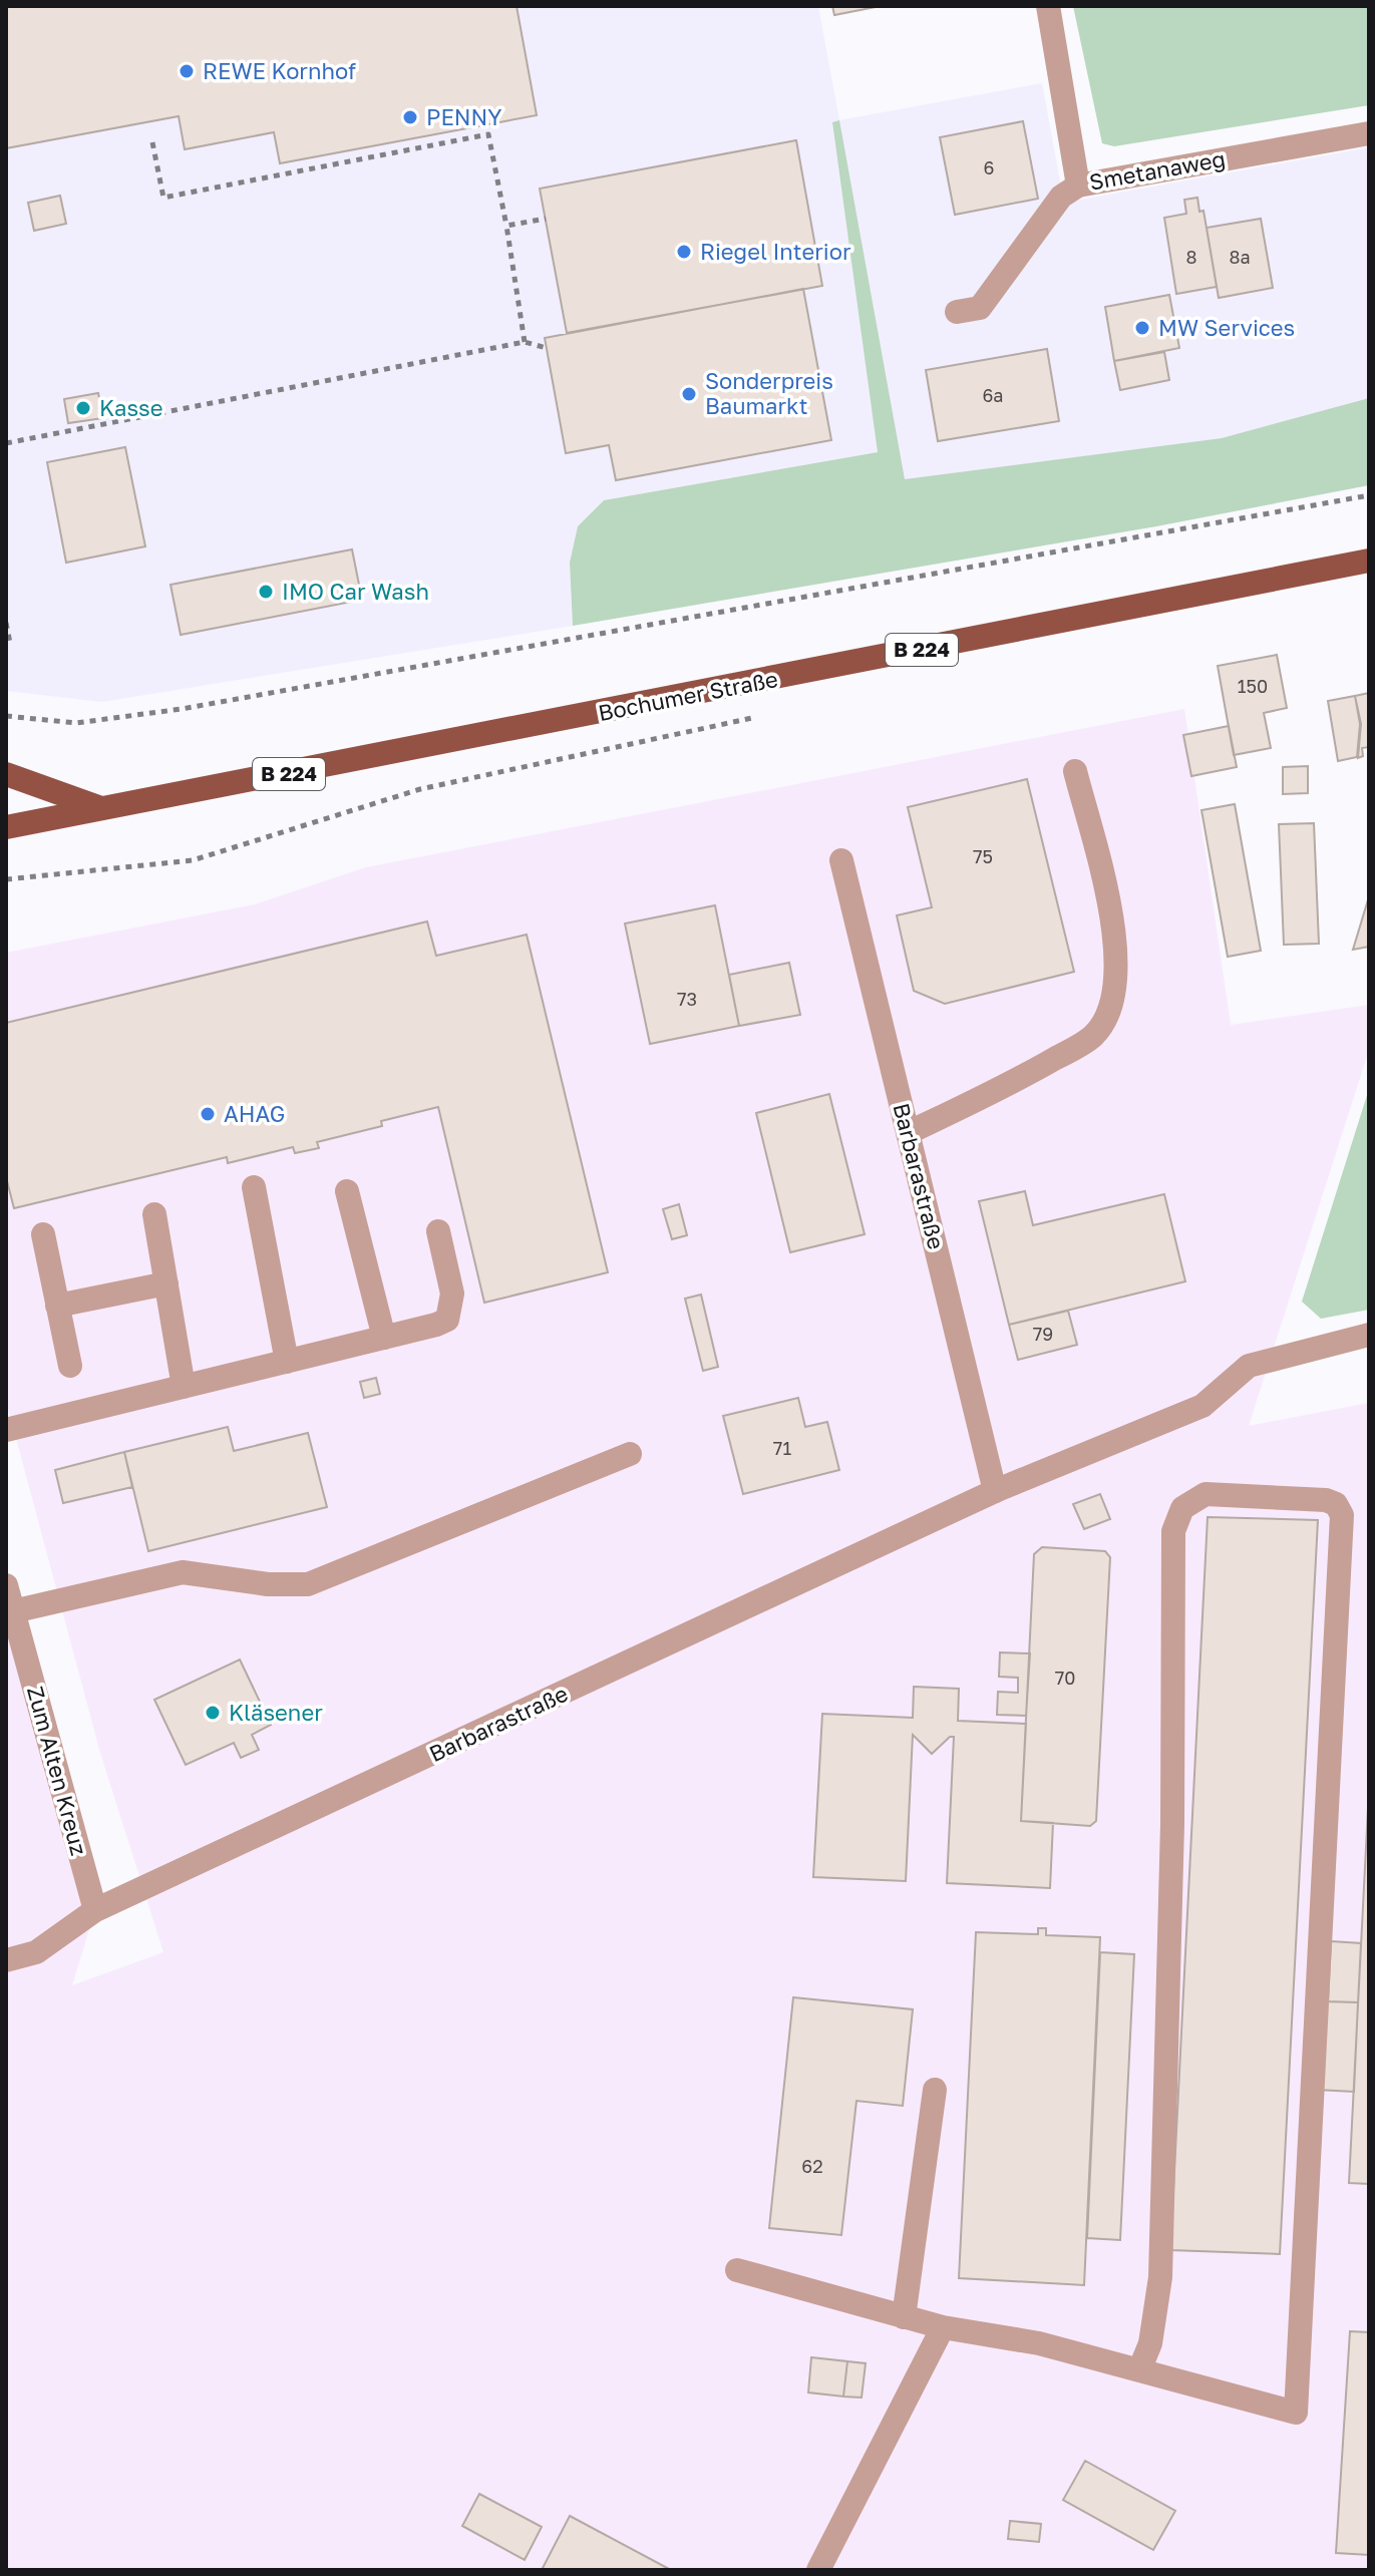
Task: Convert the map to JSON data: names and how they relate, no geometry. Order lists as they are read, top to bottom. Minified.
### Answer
{"streets":{"main road":["B 224","Bochumer Straße"],"street":["Smetanaweg","Barbarastraße","Zum Alten Kreuz"]},"crossings":[["Barbarastraße","Zum Alten Kreuz"]],"places":["REWE Kornhof","PENNY","Riegel Interior","MW Services","Sonderpreis Baumarkt","Kasse","IMO Car Wash","AHAG","Kläsener"],"house_numbers":["6","8","8a","6a","150","75","73","79","71","70","62"]}
